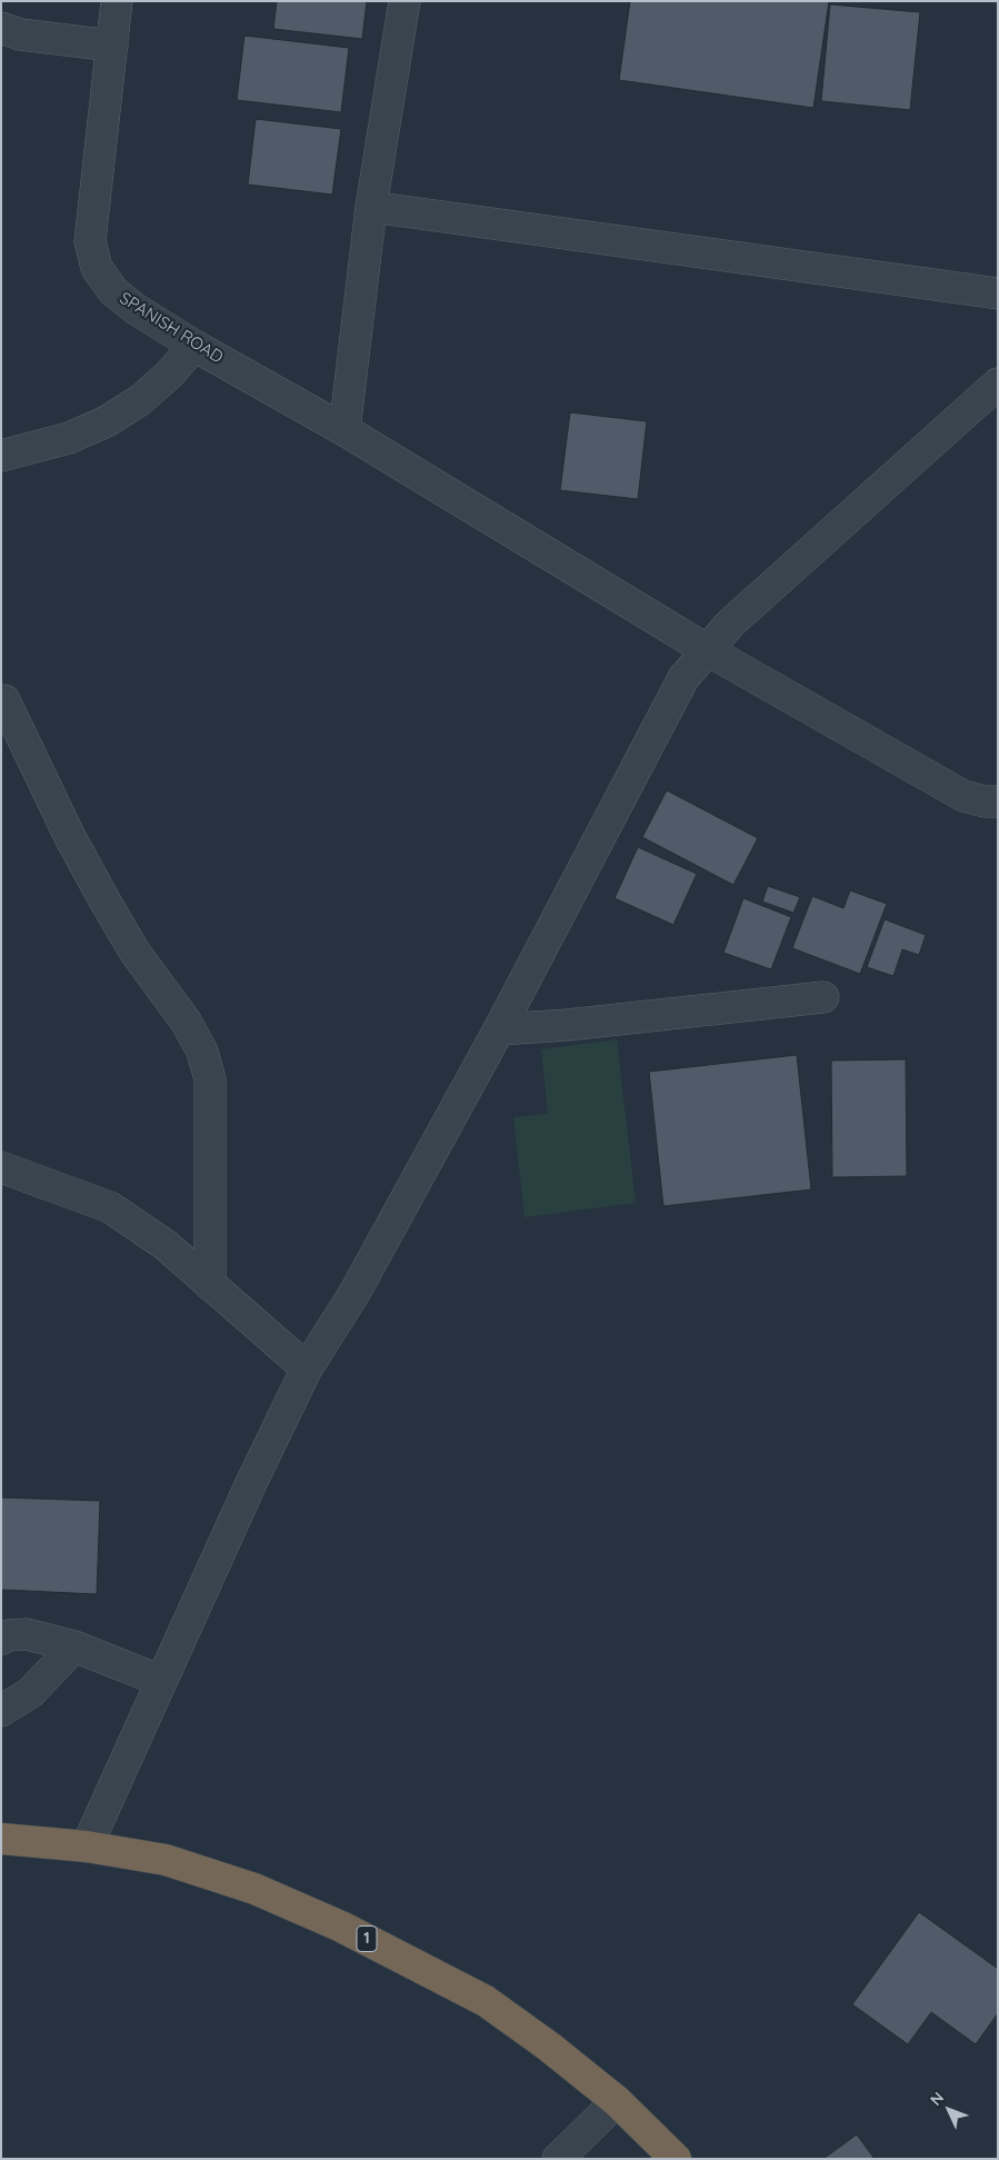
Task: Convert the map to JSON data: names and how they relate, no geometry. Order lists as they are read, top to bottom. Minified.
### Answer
{"streets":{"highway":["1"],"street":["SPANISH ROAD"]},"north":"top left"}
